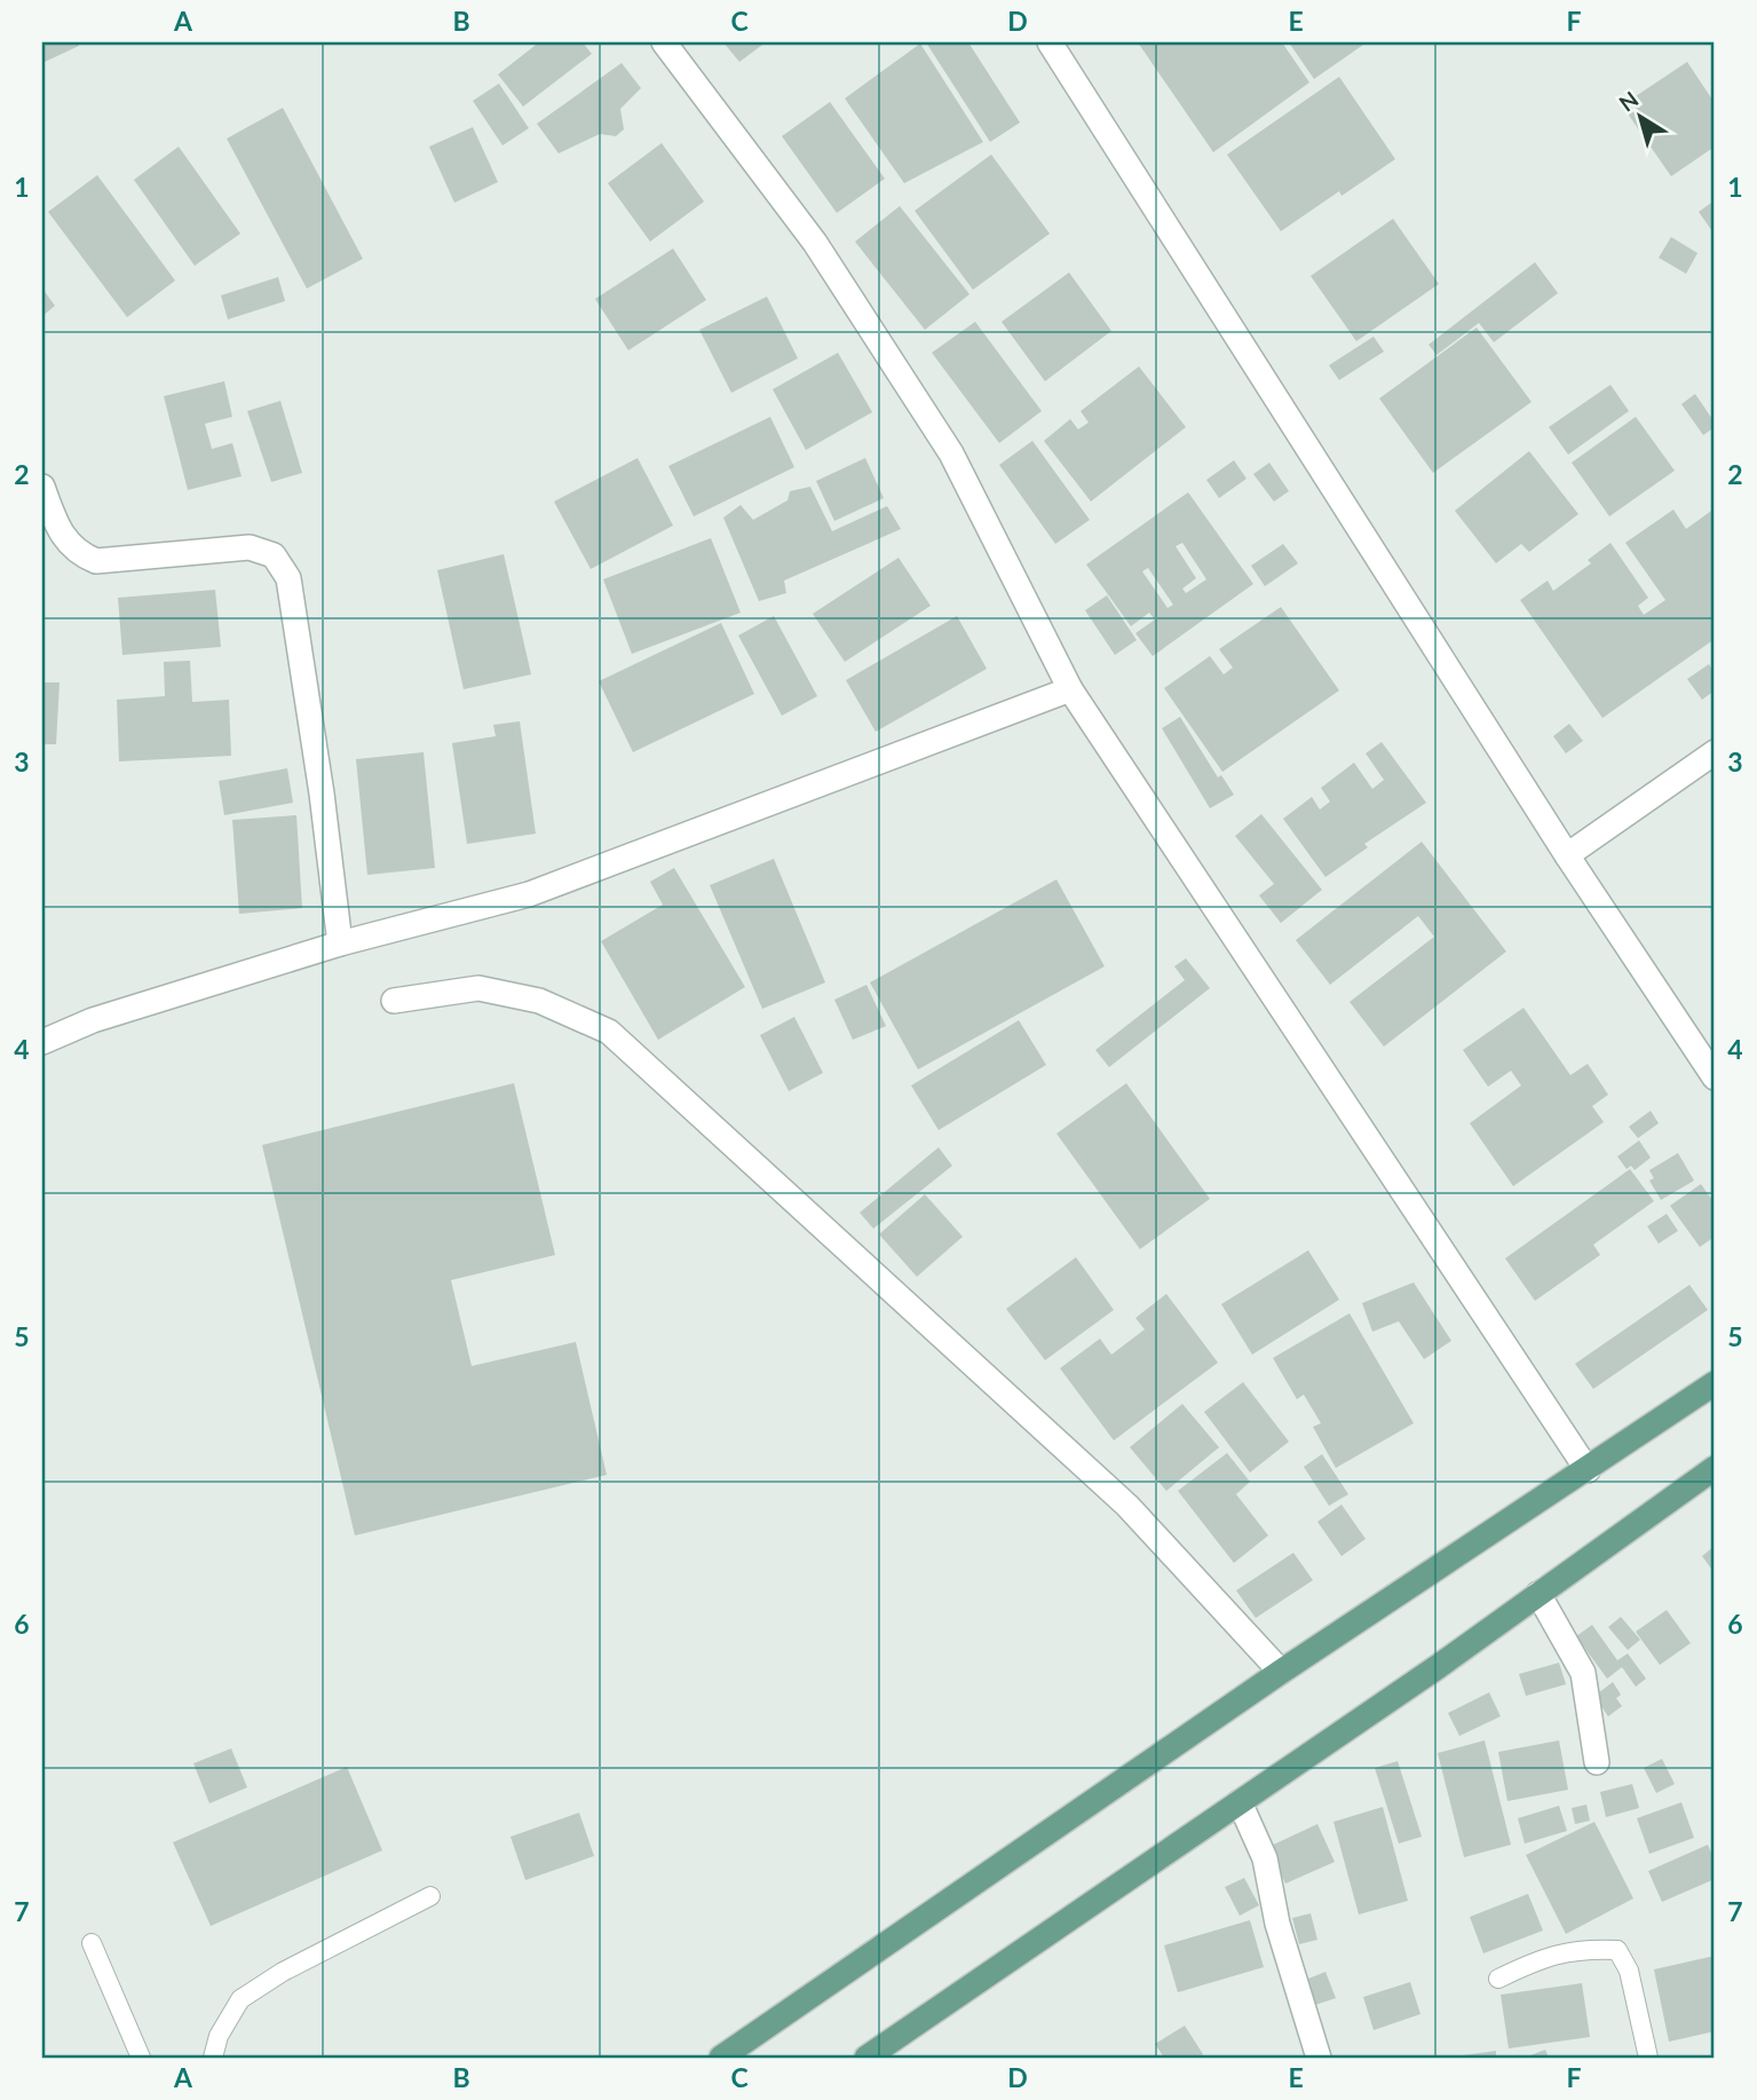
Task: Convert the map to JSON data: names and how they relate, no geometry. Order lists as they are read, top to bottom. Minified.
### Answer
{"north":"top left","grid":{"columns":["A","B","C","D","E","F"],"rows":["1","2","3","4","5","6","7"]}}
